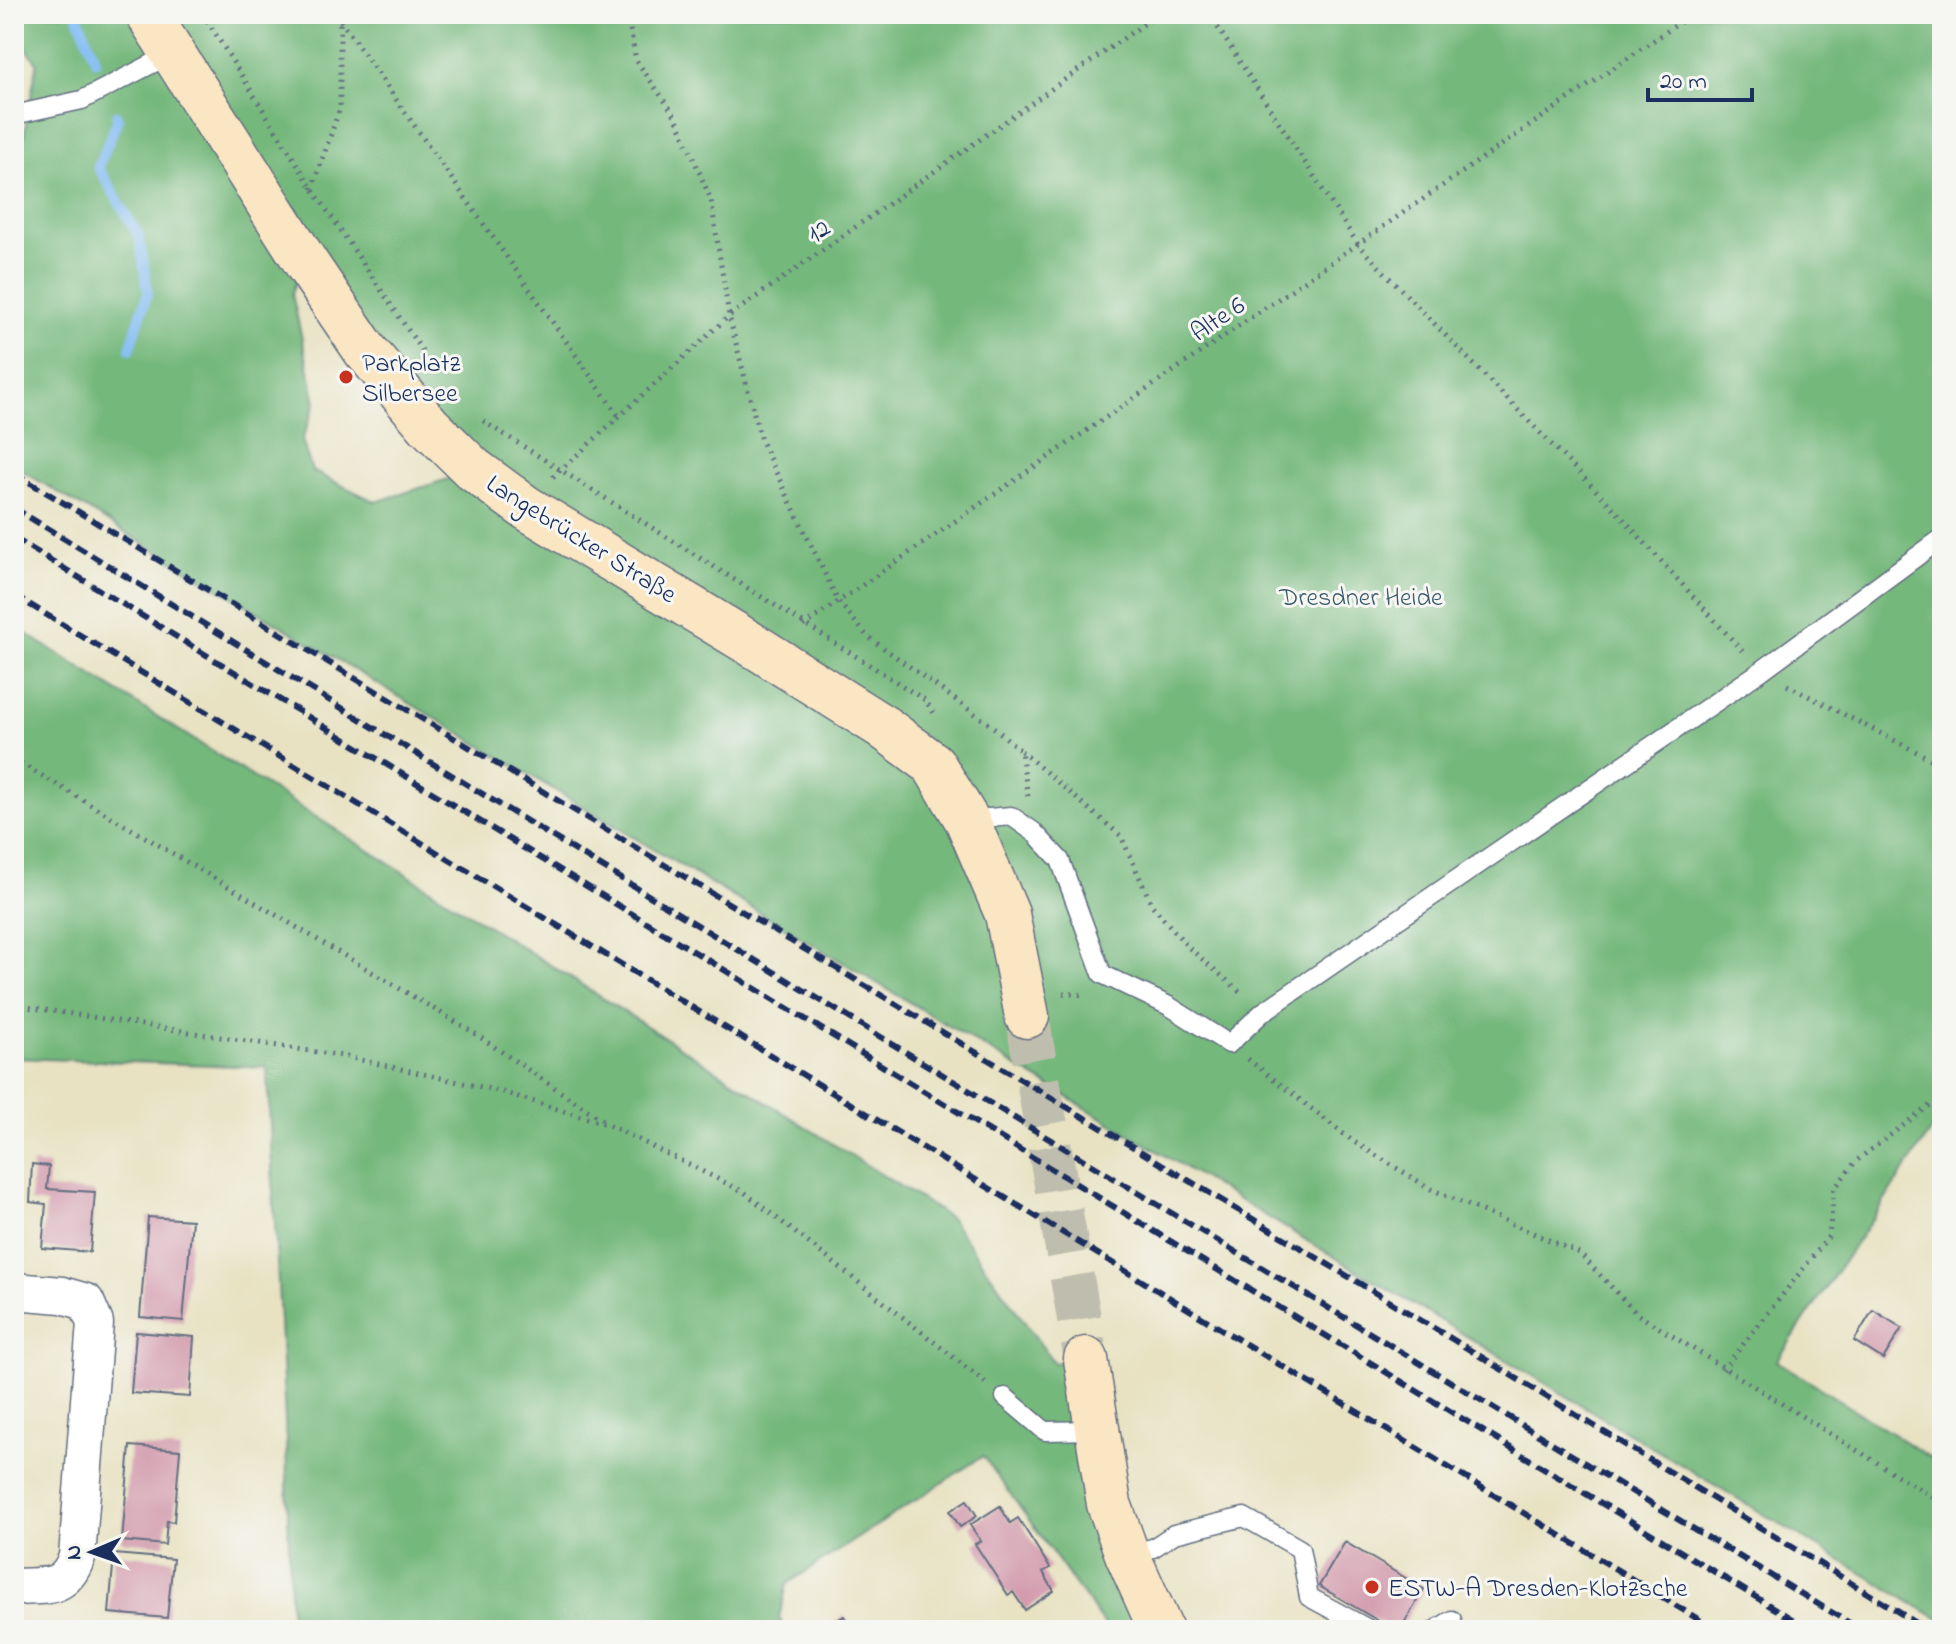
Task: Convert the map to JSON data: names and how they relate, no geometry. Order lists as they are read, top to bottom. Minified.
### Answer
{"streets":{"main road":["Langebrücker Straße"],"path":["12","Alte 6"]},"crossings":[["12","Langebrücker Straße"],["Alte 6","Langebrücker Straße"]],"parks":["Dresdner Heide"],"places":["Parkplatz Silbersee","ESTW-A Dresden-Klotzsche"],"scale_bar":"20 m","north":"left"}
